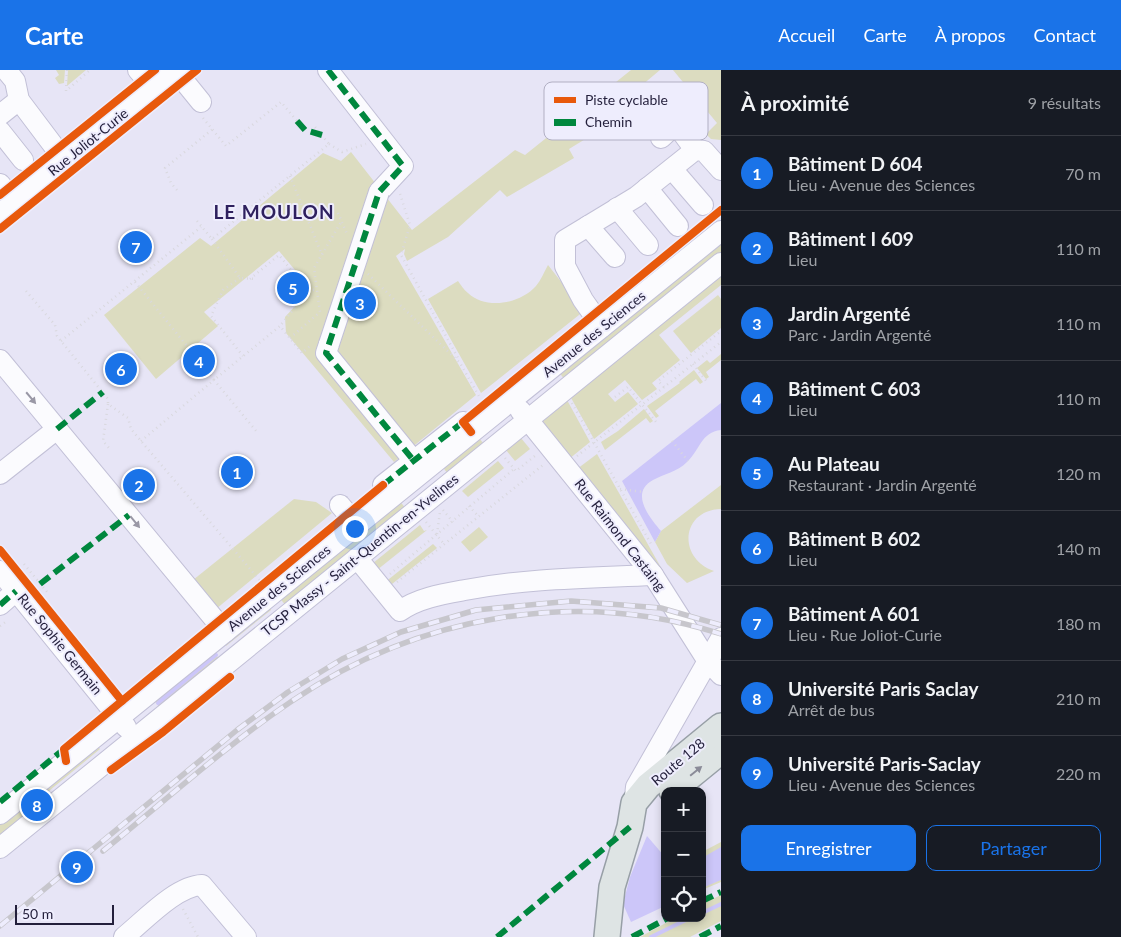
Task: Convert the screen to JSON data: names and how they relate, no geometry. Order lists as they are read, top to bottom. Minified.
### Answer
{"streets":{"main road":["Route 128"],"street":["Rue Joliot-Curie","Avenue des Sciences","Rue Raimond Castaing","TCSP Massy - Saint-Quentin-en-Yvelines","Rue Sophie Germain"]},"crossings":[["Avenue des Sciences","Rue Raimond Castaing"],["Avenue des Sciences","Rue Sophie Germain"],["Rue Raimond Castaing","TCSP Massy - Saint-Quentin-en-Yvelines"],["TCSP Massy - Saint-Quentin-en-Yvelines","Rue Sophie Germain"]],"districts":["LE MOULON"],"legend":["Piste cyclable","Chemin"],"scale_bar":"50 m","page":{"header":"Carte","nav":["Accueil","Carte","À propos","Contact"],"heading":["À proximité","9 résultats"],"list":[{"mark":"1","name":"Bâtiment D 604","note":"Lieu · Avenue des Sciences","value":"70 m"},{"mark":"2","name":"Bâtiment I 609","note":"Lieu","value":"110 m"},{"mark":"3","name":"Jardin Argenté","note":"Parc · Jardin Argenté","value":"110 m"},{"mark":"4","name":"Bâtiment C 603","note":"Lieu","value":"110 m"},{"mark":"5","name":"Au Plateau","note":"Restaurant · Jardin Argenté","value":"120 m"},{"mark":"6","name":"Bâtiment B 602","note":"Lieu","value":"140 m"},{"mark":"7","name":"Bâtiment A 601","note":"Lieu · Rue Joliot-Curie","value":"180 m"},{"mark":"8","name":"Université Paris Saclay","note":"Arrêt de bus","value":"210 m"},{"mark":"9","name":"Université Paris-Saclay","note":"Lieu · Avenue des Sciences","value":"220 m"}],"pins":["7","5","3","4","6","1","2","8","9"],"map_buttons":["+","−"],"buttons":["Enregistrer","Partager"],"scale":"50 m"}}
